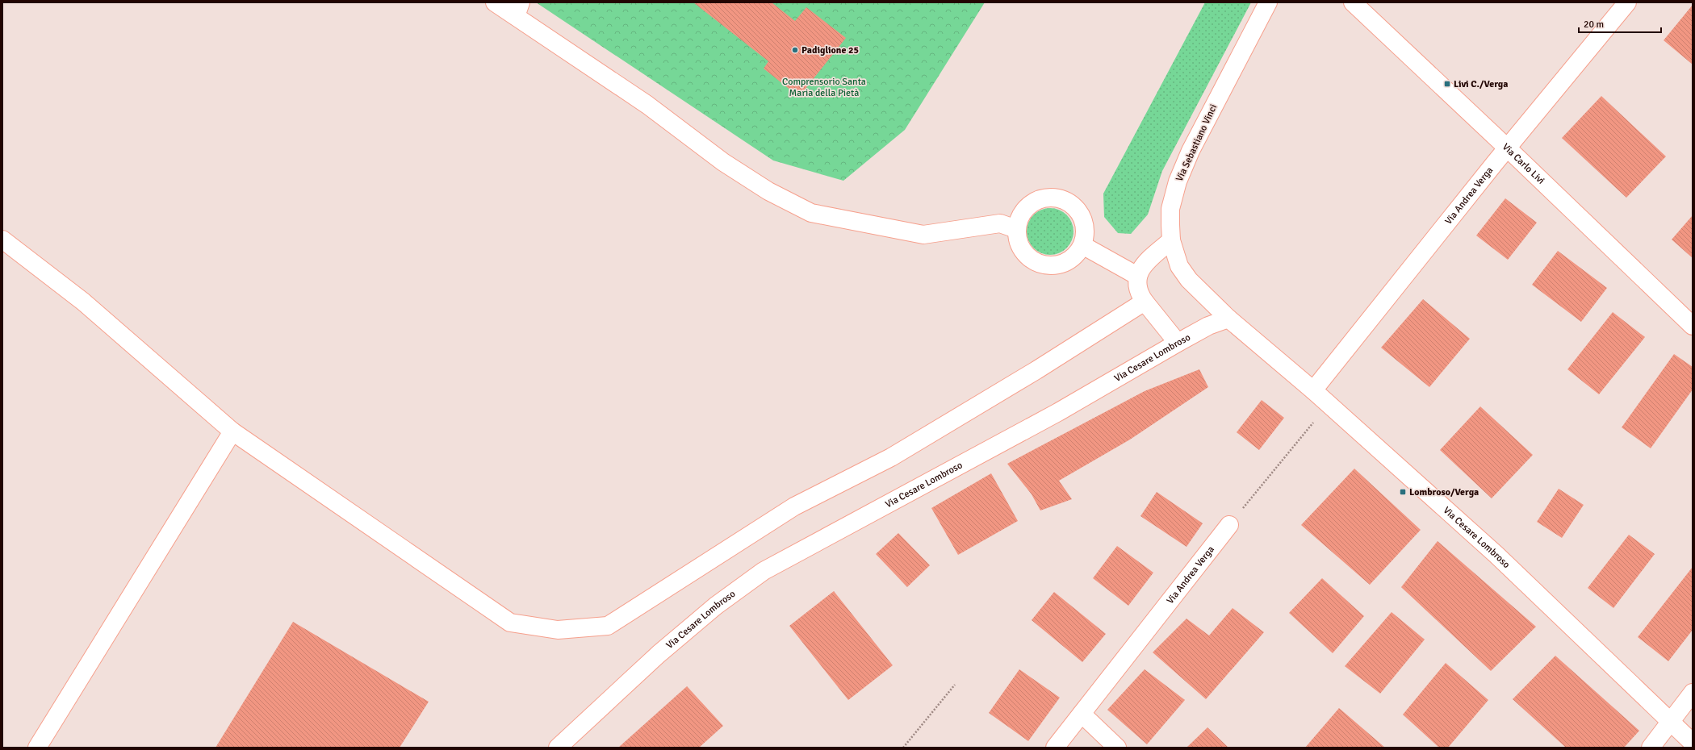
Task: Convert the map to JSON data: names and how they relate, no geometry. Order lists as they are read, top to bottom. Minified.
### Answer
{"streets":{"street":["Via Sebastiano Vinci","Via Carlo Livi","Via Andrea Verga","Via Cesare Lombroso"]},"crossings":[["Via Sebastiano Vinci","Via Cesare Lombroso"],["Via Carlo Livi","Via Andrea Verga"],["Via Andrea Verga","Via Cesare Lombroso"]],"parks":["Comprensorio Santa Maria della Pietà"],"places":{"other":["Padiglione 25"],"transit":["Livi C./Verga","Lombroso/Verga"]},"scale_bar":"20 m"}
